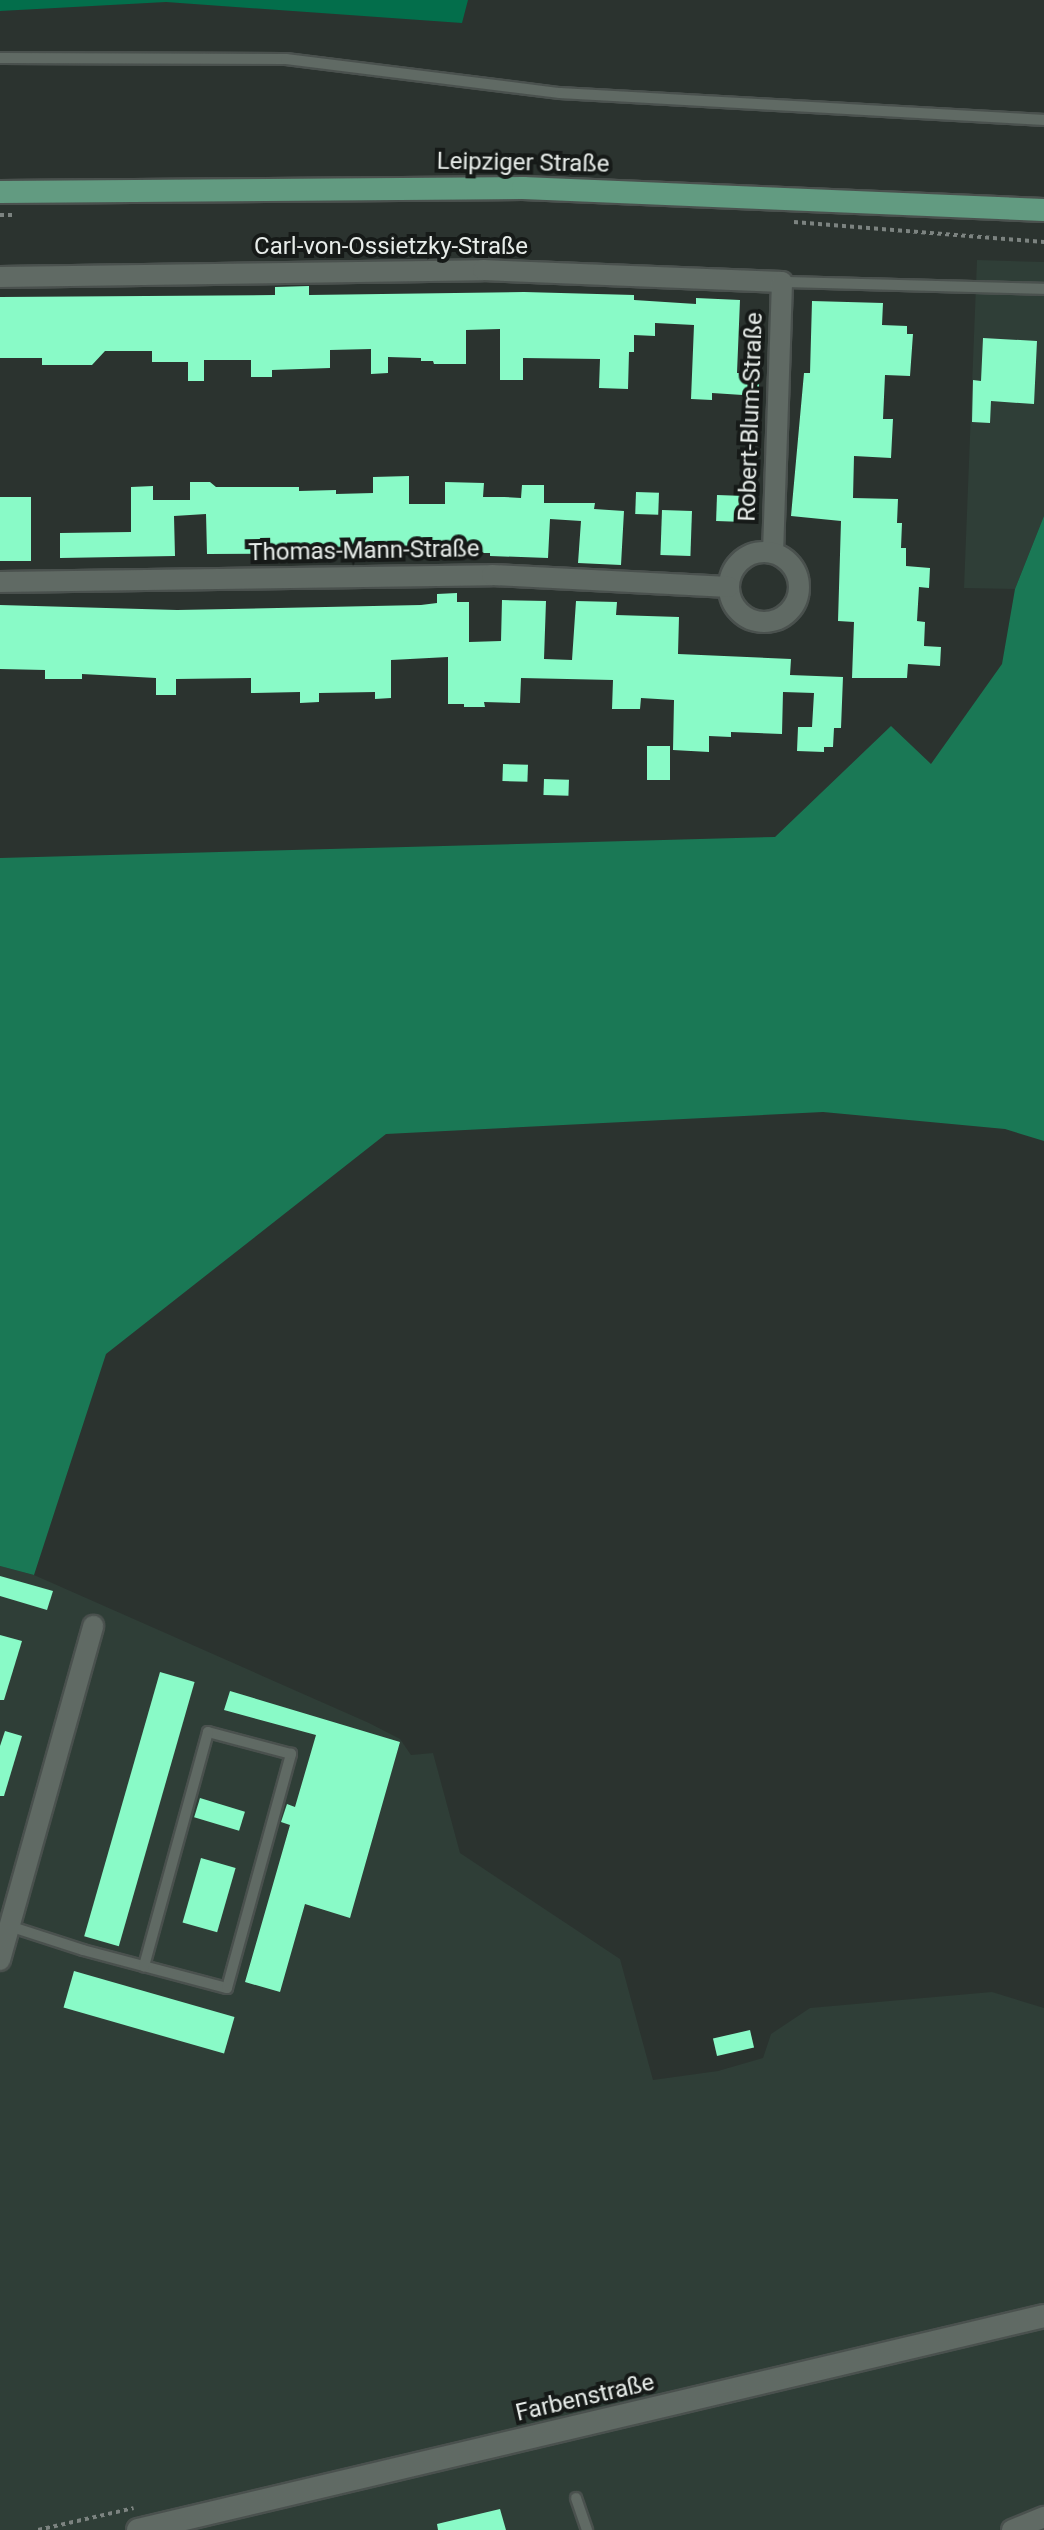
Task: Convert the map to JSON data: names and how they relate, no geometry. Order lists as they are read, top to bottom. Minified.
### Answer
{"streets":{"main road":["Leipziger Straße"],"street":["Carl-von-Ossietzky-Straße","Robert-Blum-Straße","Thomas-Mann-Straße","Farbenstraße"]},"crossings":[["Carl-von-Ossietzky-Straße","Robert-Blum-Straße"],["Robert-Blum-Straße","Thomas-Mann-Straße"]]}
